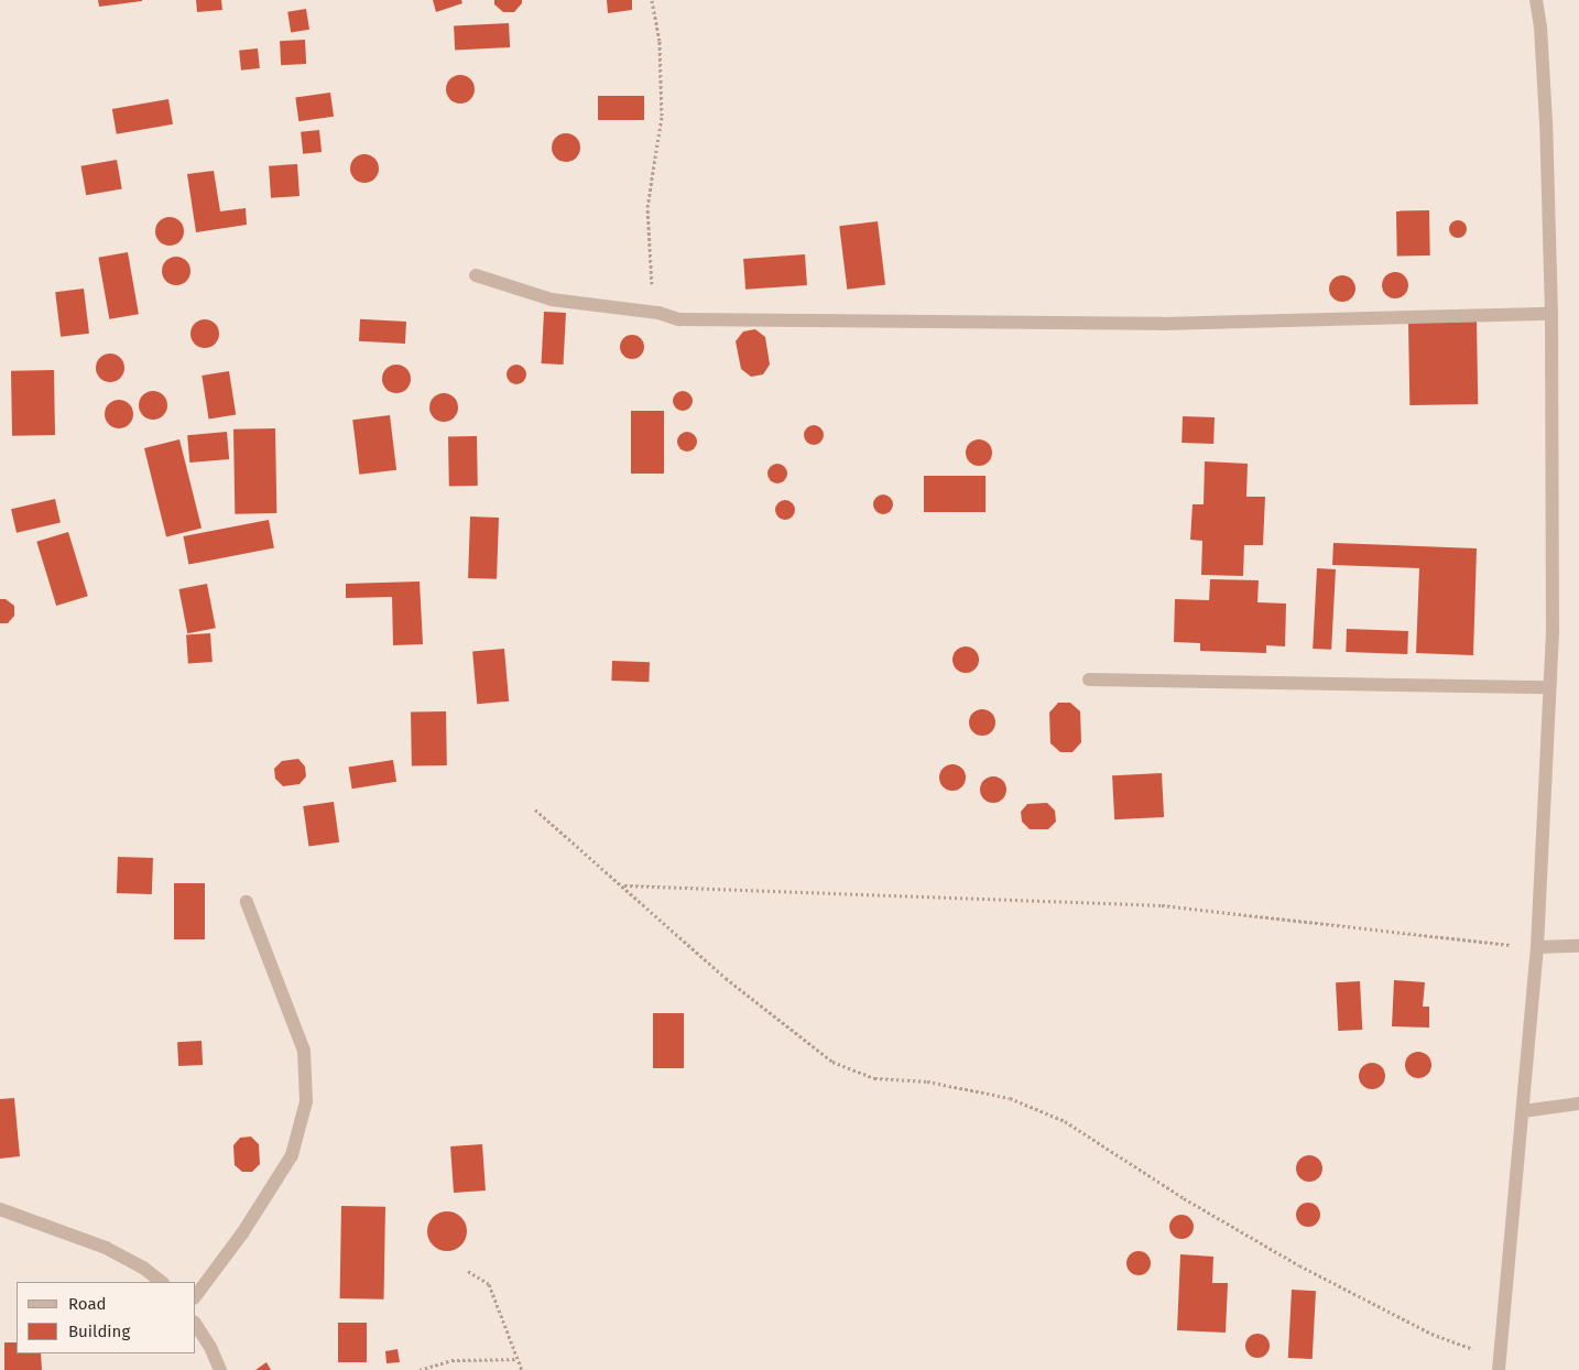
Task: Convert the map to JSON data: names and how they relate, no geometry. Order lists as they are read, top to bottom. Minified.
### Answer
{"legend":["Road","Building"]}
